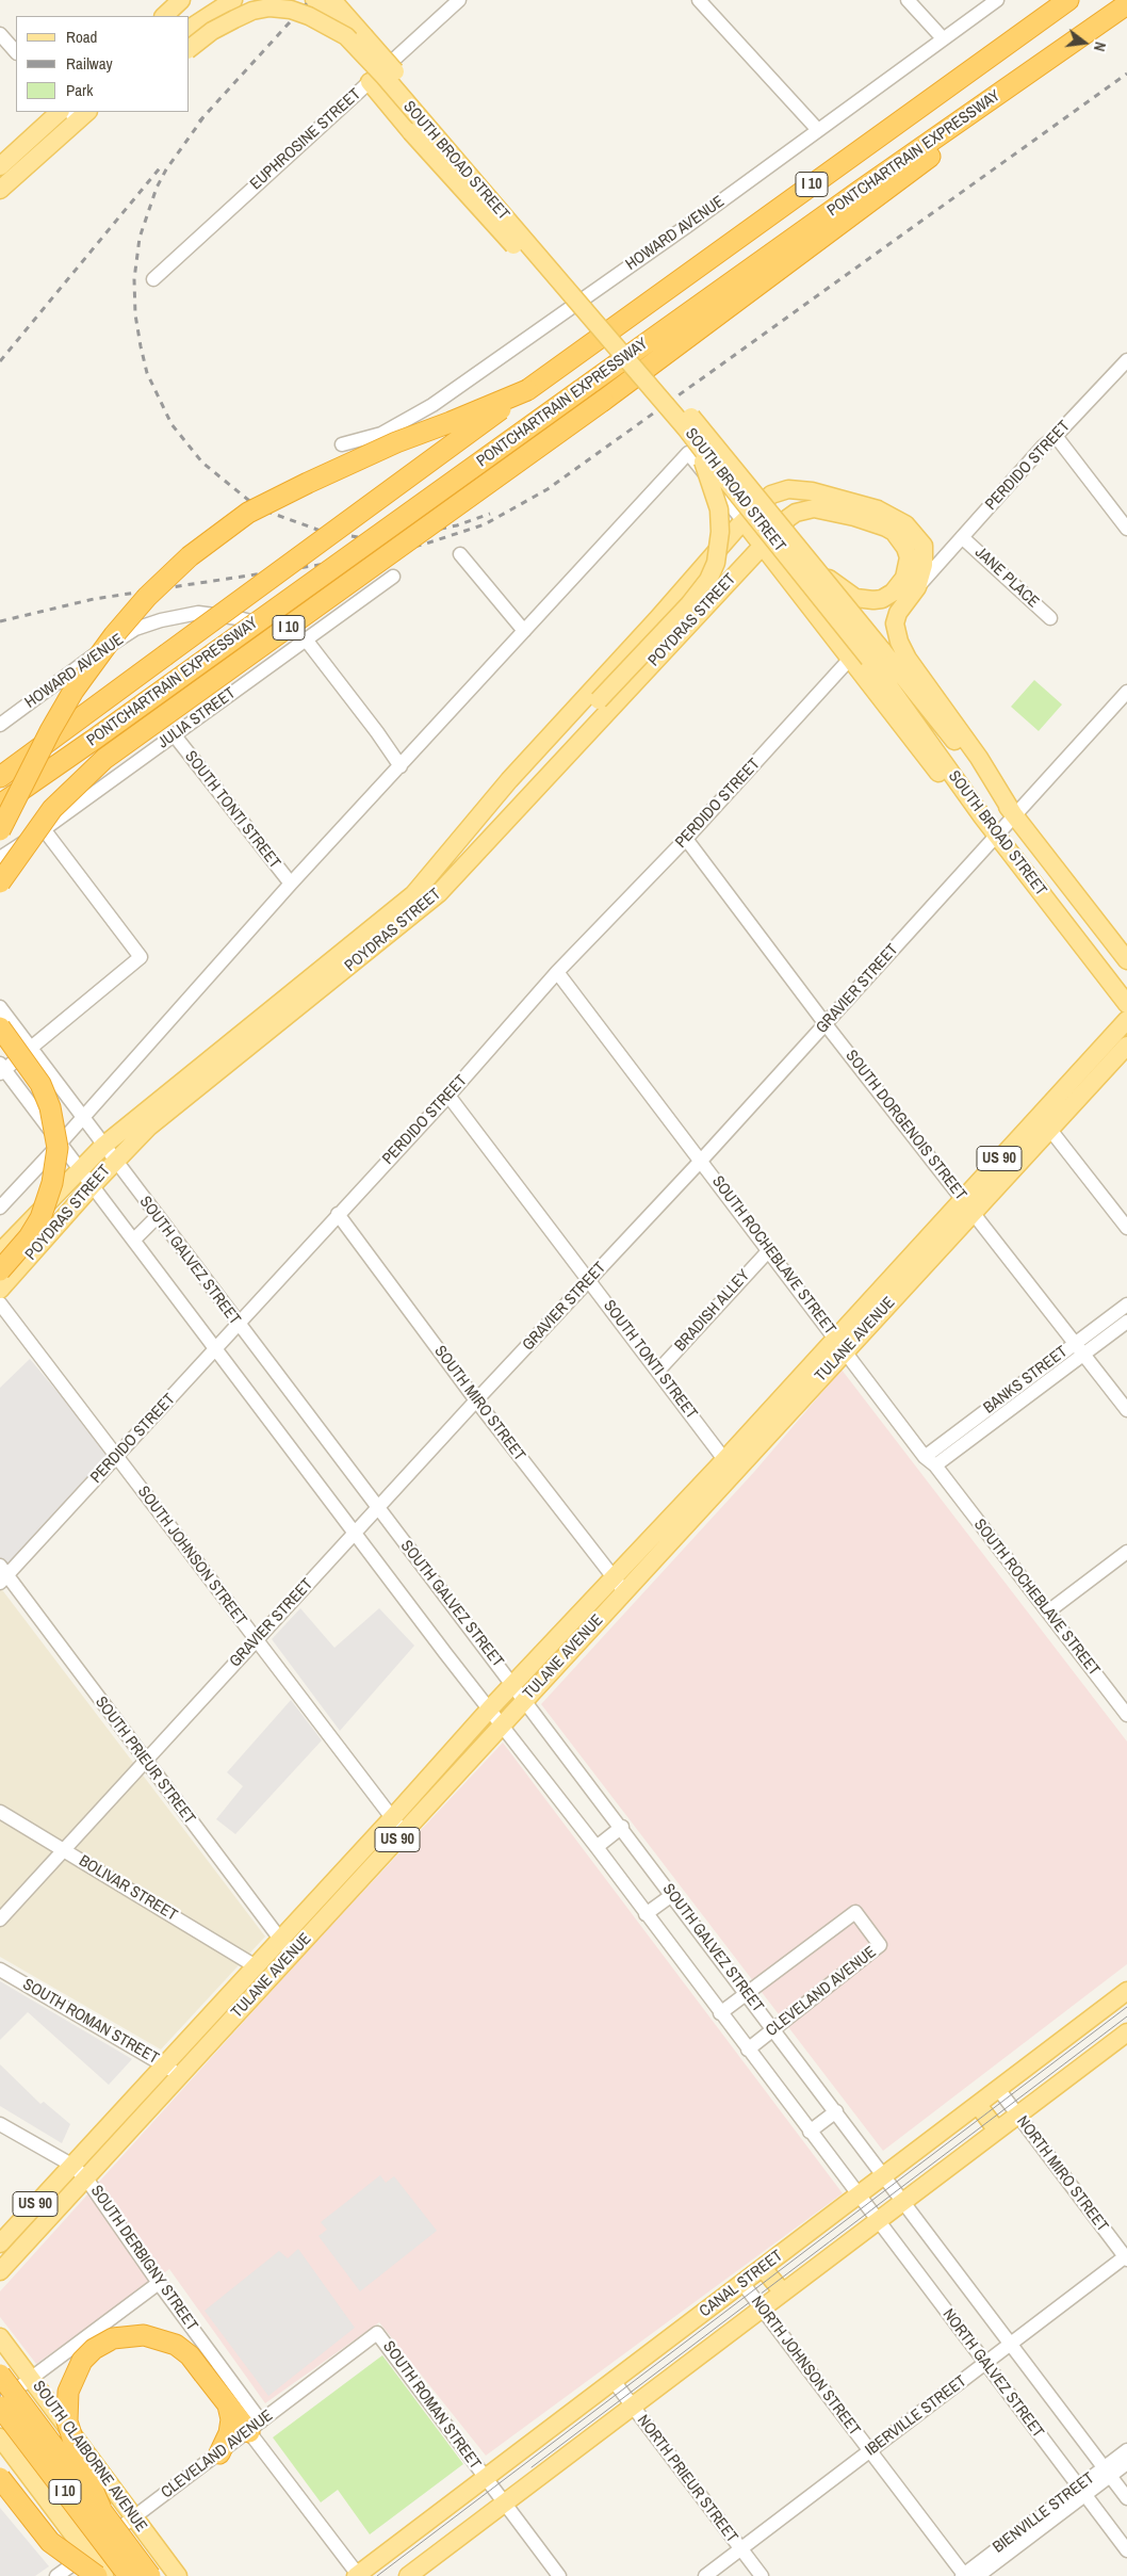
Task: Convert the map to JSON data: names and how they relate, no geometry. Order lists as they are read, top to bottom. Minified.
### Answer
{"streets":{"highway":["PONTCHARTRAIN EXPRESSWAY","I 10"],"main road":["SOUTH BROAD STREET","POYDRAS STREET","US 90","TULANE AVENUE","CANAL STREET","SOUTH CLAIBORNE AVENUE"],"street":["EUPHROSINE STREET","HOWARD AVENUE","PERDIDO STREET","JANE PLACE","JULIA STREET","SOUTH TONTI STREET","GRAVIER STREET","SOUTH DORGENOIS STREET","SOUTH ROCHEBLAVE STREET","SOUTH GALVEZ STREET","BRADISH ALLEY","BANKS STREET","SOUTH MIRO STREET","SOUTH JOHNSON STREET","SOUTH PRIEUR STREET","BOLIVAR STREET","CLEVELAND AVENUE","SOUTH ROMAN STREET","NORTH MIRO STREET","SOUTH DERBIGNY STREET","NORTH JOHNSON STREET","NORTH GALVEZ STREET","IBERVILLE STREET","NORTH PRIEUR STREET","BIENVILLE STREET"]},"crossings":[["PONTCHARTRAIN EXPRESSWAY","I 10"],["SOUTH BROAD STREET","POYDRAS STREET"],["SOUTH BROAD STREET","GRAVIER STREET"],["HOWARD AVENUE","JULIA STREET"],["PERDIDO STREET","JANE PLACE"],["PERDIDO STREET","SOUTH TONTI STREET"],["PERDIDO STREET","SOUTH DORGENOIS STREET"],["PERDIDO STREET","SOUTH ROCHEBLAVE STREET"],["PERDIDO STREET","SOUTH GALVEZ STREET"],["PERDIDO STREET","SOUTH MIRO STREET"],["PERDIDO STREET","SOUTH JOHNSON STREET"],["PERDIDO STREET","SOUTH PRIEUR STREET"],["POYDRAS STREET","SOUTH GALVEZ STREET"],["JULIA STREET","SOUTH TONTI STREET"],["SOUTH TONTI STREET","GRAVIER STREET"],["SOUTH TONTI STREET","BRADISH ALLEY"],["SOUTH TONTI STREET","TULANE AVENUE"],["GRAVIER STREET","SOUTH DORGENOIS STREET"],["GRAVIER STREET","SOUTH ROCHEBLAVE STREET"],["GRAVIER STREET","SOUTH GALVEZ STREET"],["GRAVIER STREET","SOUTH MIRO STREET"],["GRAVIER STREET","SOUTH JOHNSON STREET"],["GRAVIER STREET","SOUTH PRIEUR STREET"],["GRAVIER STREET","BOLIVAR STREET"],["SOUTH DORGENOIS STREET","TULANE AVENUE"],["SOUTH DORGENOIS STREET","BANKS STREET"],["SOUTH ROCHEBLAVE STREET","BRADISH ALLEY"],["SOUTH ROCHEBLAVE STREET","TULANE AVENUE"],["SOUTH ROCHEBLAVE STREET","BANKS STREET"],["SOUTH GALVEZ STREET","TULANE AVENUE"],["SOUTH GALVEZ STREET","CLEVELAND AVENUE"],["SOUTH GALVEZ STREET","CANAL STREET"],["SOUTH GALVEZ STREET","NORTH GALVEZ STREET"],["TULANE AVENUE","SOUTH MIRO STREET"],["TULANE AVENUE","SOUTH JOHNSON STREET"],["TULANE AVENUE","SOUTH PRIEUR STREET"],["TULANE AVENUE","BOLIVAR STREET"],["TULANE AVENUE","SOUTH ROMAN STREET"],["TULANE AVENUE","SOUTH DERBIGNY STREET"],["CLEVELAND AVENUE","SOUTH ROMAN STREET"],["CLEVELAND AVENUE","SOUTH DERBIGNY STREET"],["CLEVELAND AVENUE","SOUTH CLAIBORNE AVENUE"],["SOUTH ROMAN STREET","CANAL STREET"],["NORTH MIRO STREET","CANAL STREET"],["NORTH MIRO STREET","IBERVILLE STREET"],["SOUTH DERBIGNY STREET","CANAL STREET"],["CANAL STREET","NORTH JOHNSON STREET"],["CANAL STREET","NORTH GALVEZ STREET"],["CANAL STREET","NORTH PRIEUR STREET"],["NORTH JOHNSON STREET","IBERVILLE STREET"],["NORTH JOHNSON STREET","BIENVILLE STREET"],["NORTH GALVEZ STREET","IBERVILLE STREET"],["NORTH GALVEZ STREET","BIENVILLE STREET"],["IBERVILLE STREET","NORTH PRIEUR STREET"]],"legend":["Road","Railway","Park"],"north":"right"}
